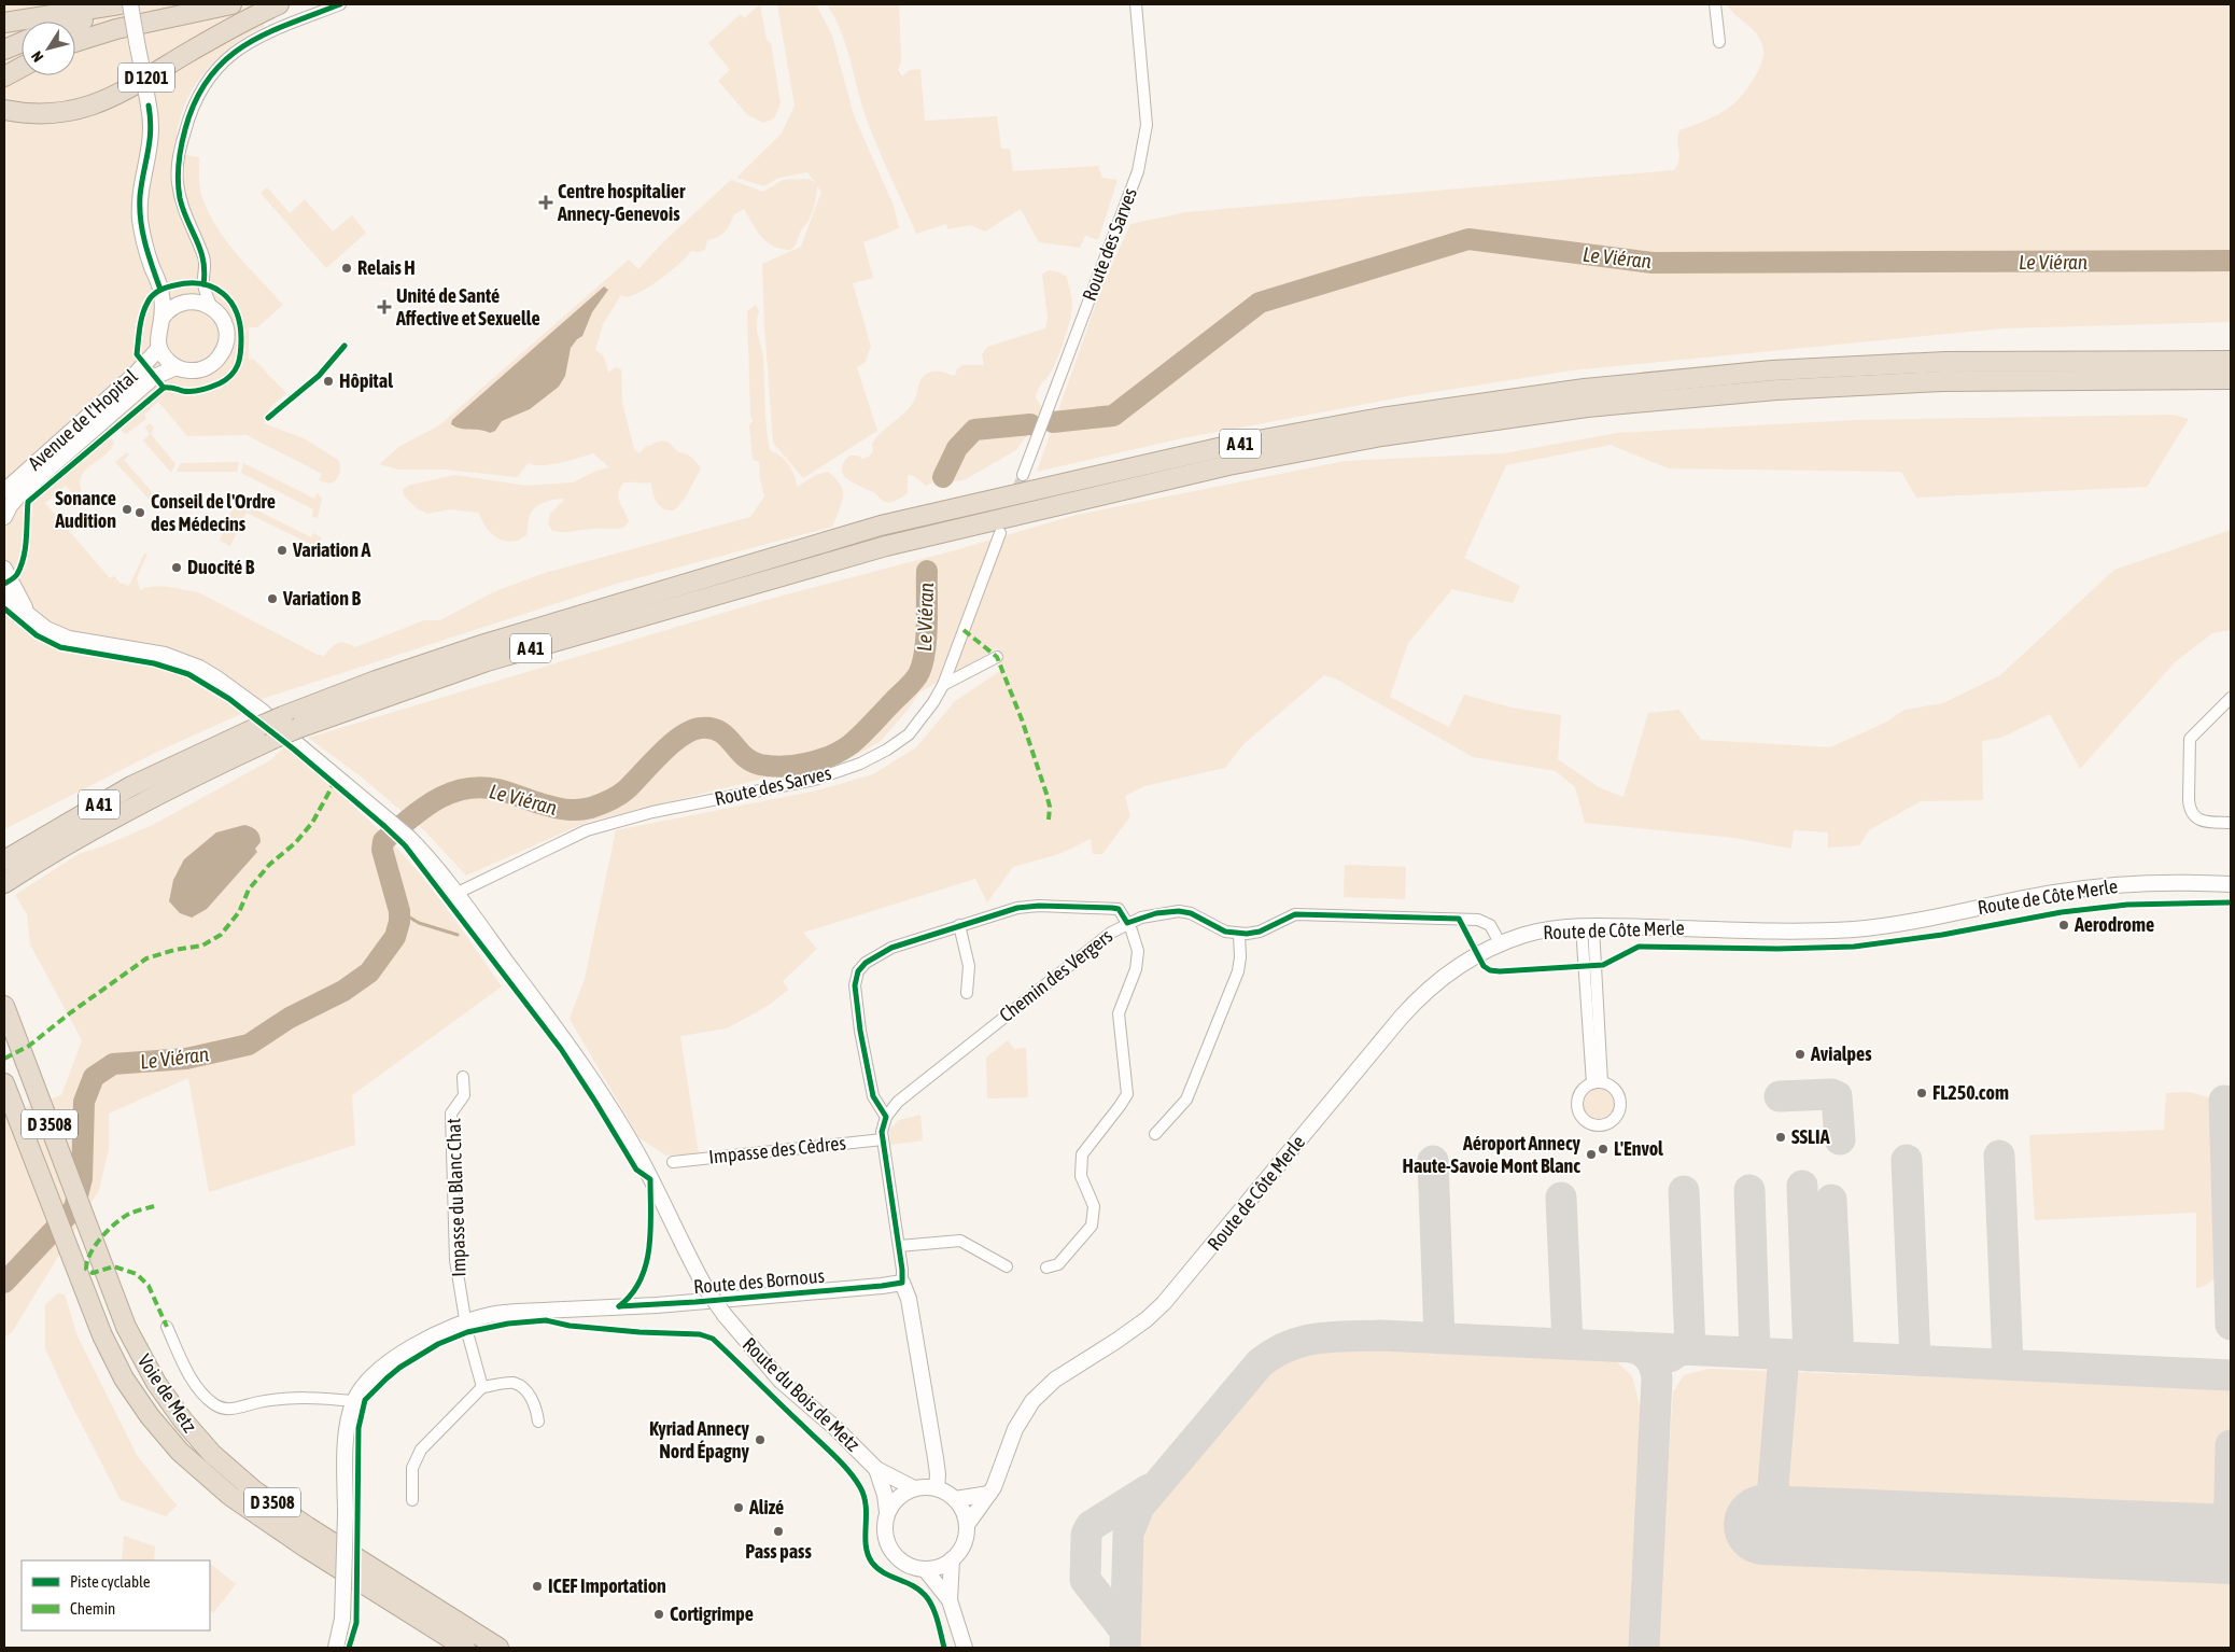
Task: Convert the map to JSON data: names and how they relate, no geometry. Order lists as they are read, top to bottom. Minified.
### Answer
{"streets":{"highway":["D 1201","A 41","D 3508","Voie de Metz"],"main road":["Avenue de l'Hopital","Route de Côte Merle","Route des Bornous","Route du Bois de Metz"],"street":["Route des Sarves","Chemin des Vergers","Impasse des Cèdres","Impasse du Blanc Chat"]},"crossings":[["Route des Sarves","Route du Bois de Metz"],["Route de Côte Merle","Route du Bois de Metz"],["Impasse du Blanc Chat","Route des Bornous"]],"water":["Le Viéran"],"places":{"health":["Centre hospitalier Annecy-Genevois","Unité de Santé Affective et Sexuelle"],"other":["Relais H","Hôpital","Sonance Audition","Conseil de l'Ordre des Médecins","Variation A","Duocité B","Variation B","Aerodrome","Avialpes","FL250.com","SSLIA","L'Envol","Aéroport Annecy Haute-Savoie Mont Blanc","Kyriad Annecy Nord Épagny","Alizé","Pass pass","ICEF Importation","Cortigrimpe"]},"legend":["Piste cyclable","Chemin"],"north":"bottom left"}
